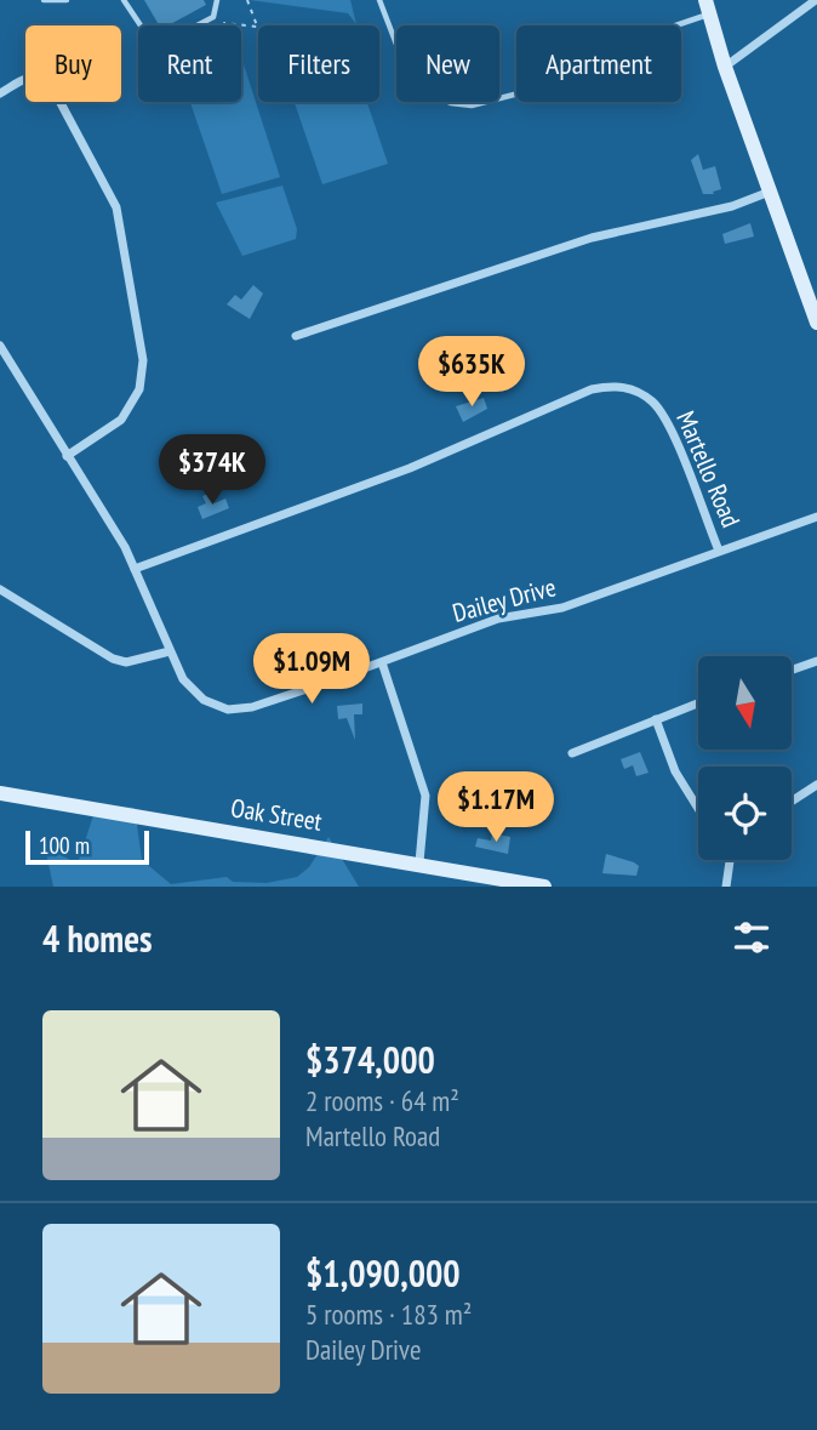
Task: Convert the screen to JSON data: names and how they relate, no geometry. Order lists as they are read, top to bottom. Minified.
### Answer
{"streets":{"main road":["Oak Street"],"street":["Martello Road","Dailey Drive"]},"crossings":[["Martello Road","Dailey Drive"]],"scale_bar":"100 m","north":"bottom","page":{"chip":["Buy","Rent","Filters","New","Apartment"],"price":["$635K","$374K","$1.09M","$1.17M"],"scale":"100 m","heading":"4 homes","list":[{"name":"$374,000","note":"2 rooms · 64 m² · Martello Road"},{"name":"$1,090,000","note":"5 rooms · 183 m² · Dailey Drive"}]}}
